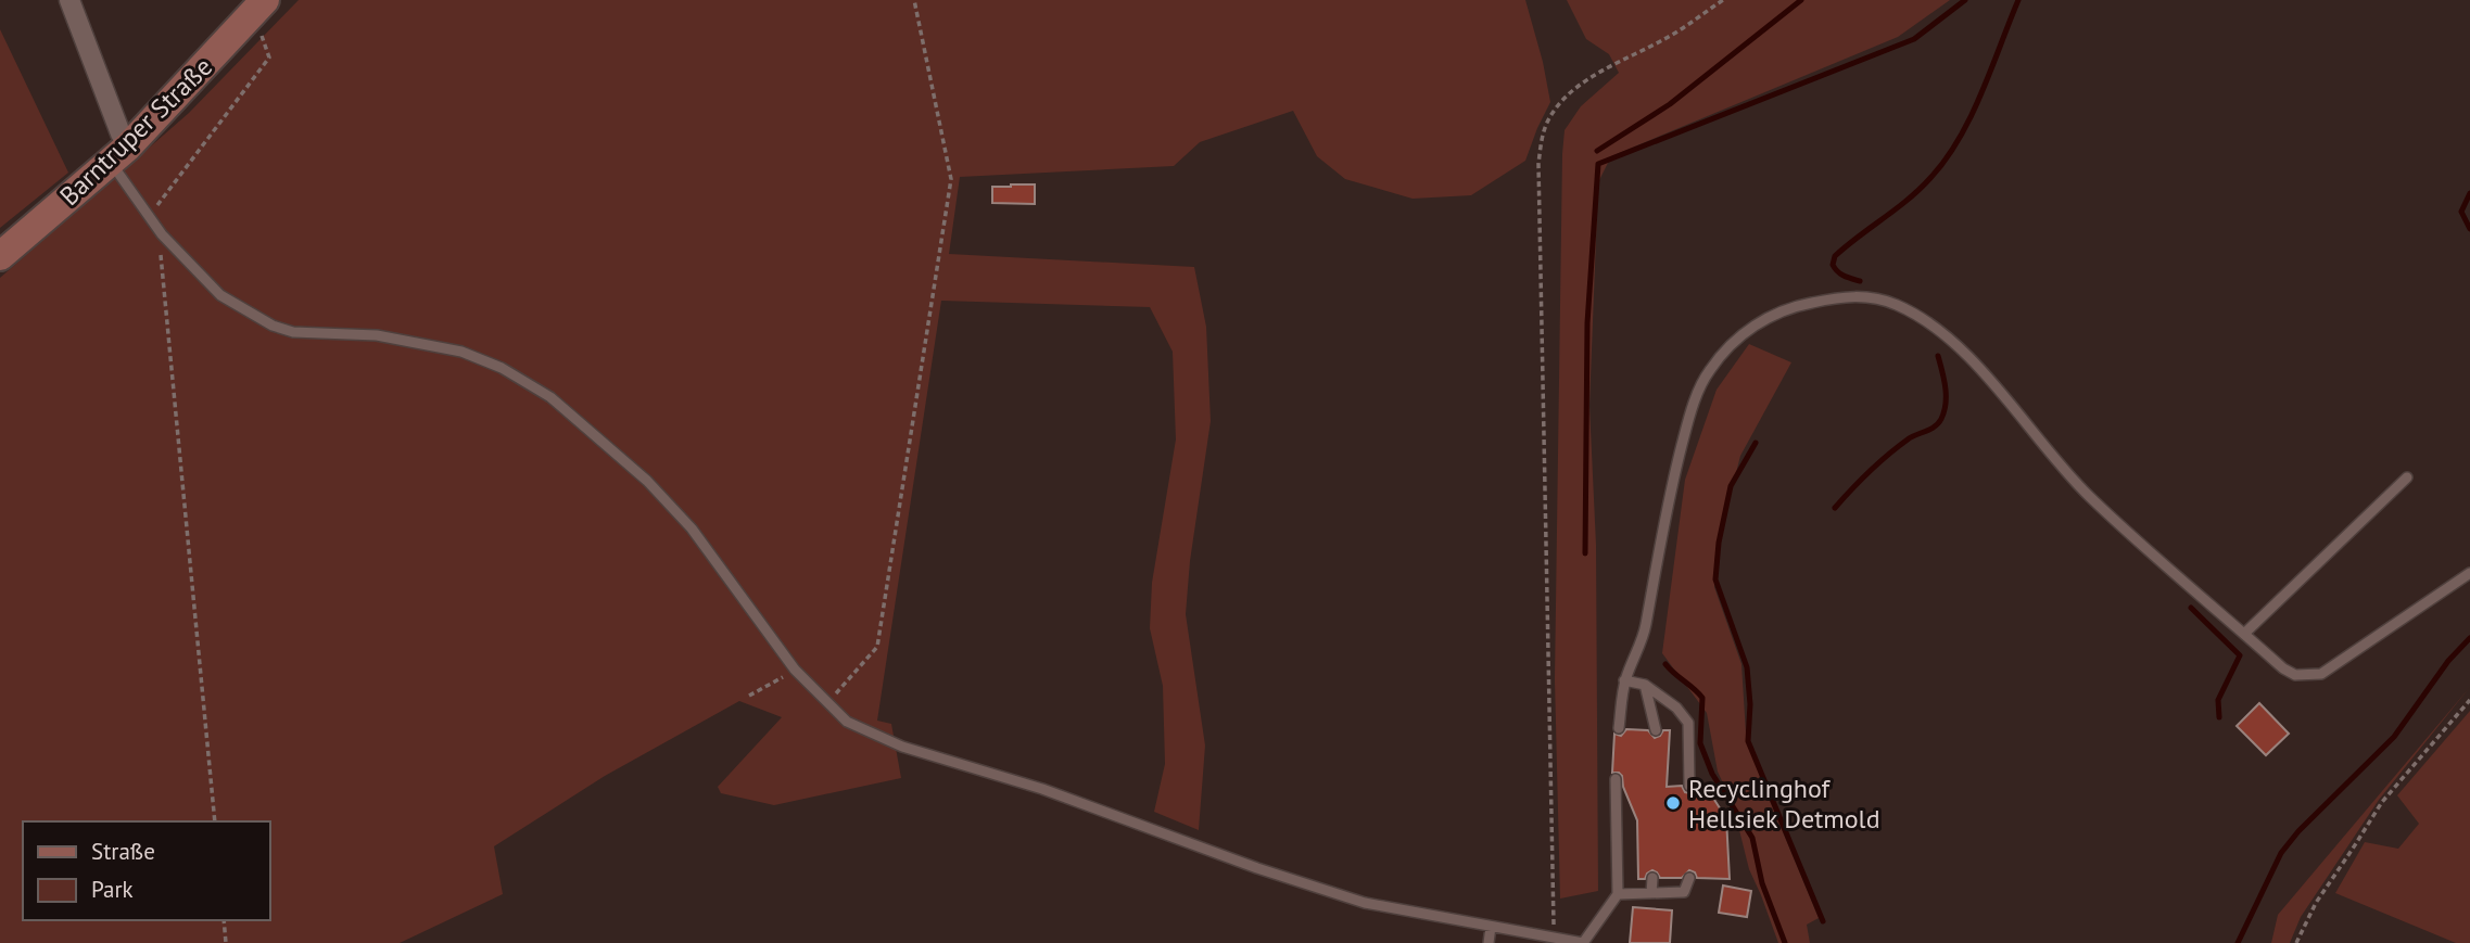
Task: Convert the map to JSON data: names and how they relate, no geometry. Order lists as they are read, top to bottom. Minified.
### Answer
{"streets":{"main road":["Barntruper Straße"]},"places":["Recyclinghof Hellsiek Detmold"],"legend":["Straße","Park"]}
